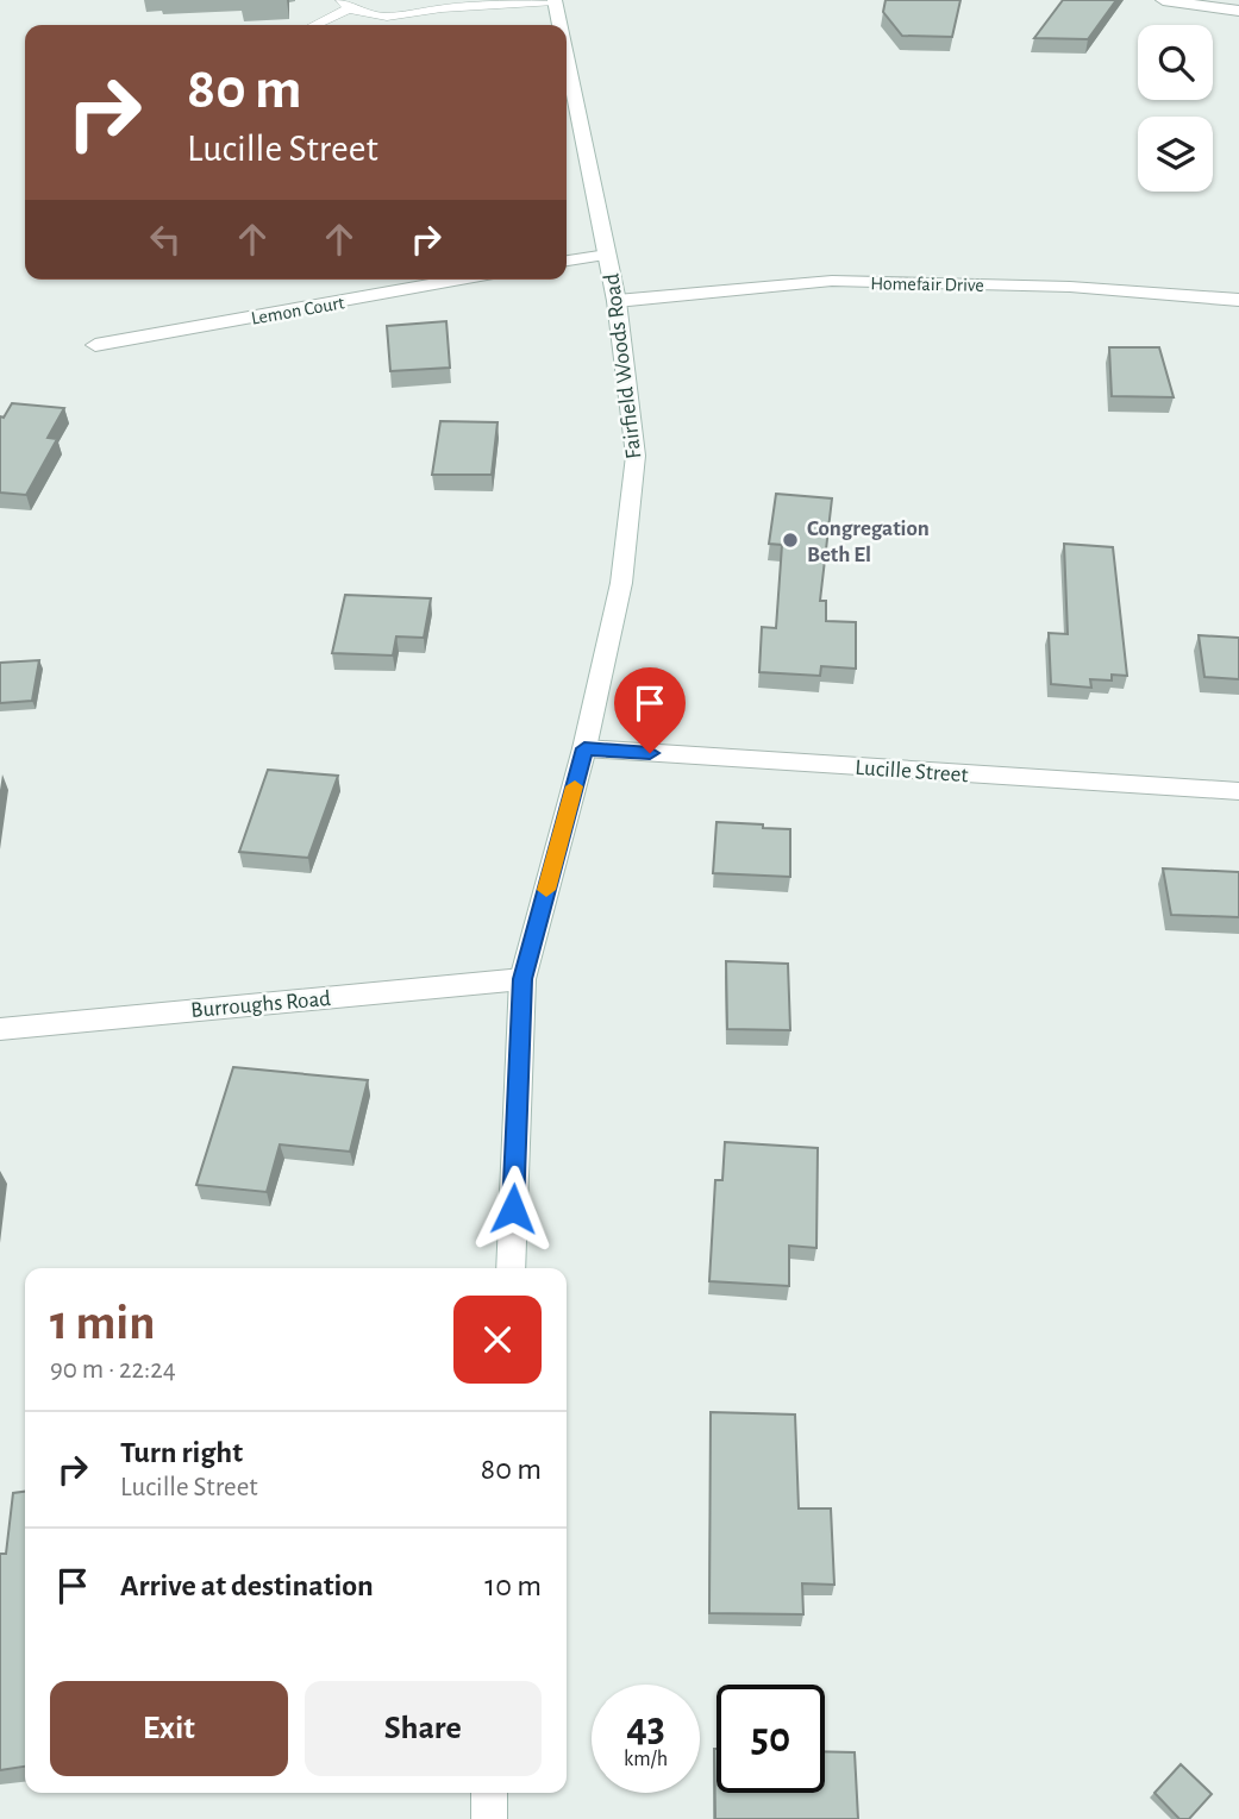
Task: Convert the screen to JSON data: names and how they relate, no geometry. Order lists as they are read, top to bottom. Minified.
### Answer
{"streets":{"street":["Homefair Drive","Lemon Court","Fairfield Woods Road","Lucille Street","Burroughs Road"]},"crossings":[["Homefair Drive","Fairfield Woods Road"],["Fairfield Woods Road","Lucille Street"],["Fairfield Woods Road","Burroughs Road"]],"places":["Congregation Beth El"],"page":{"turn":["80 m","Lucille Street"],"heading":["1 min","90 m · 22:24"],"list":[{"name":"Turn right","note":"Lucille Street","value":"80 m"},{"name":"Arrive at destination","value":"10 m"}],"buttons":["Exit","Share"],"speed":"43 km/h","limit":"50"}}
